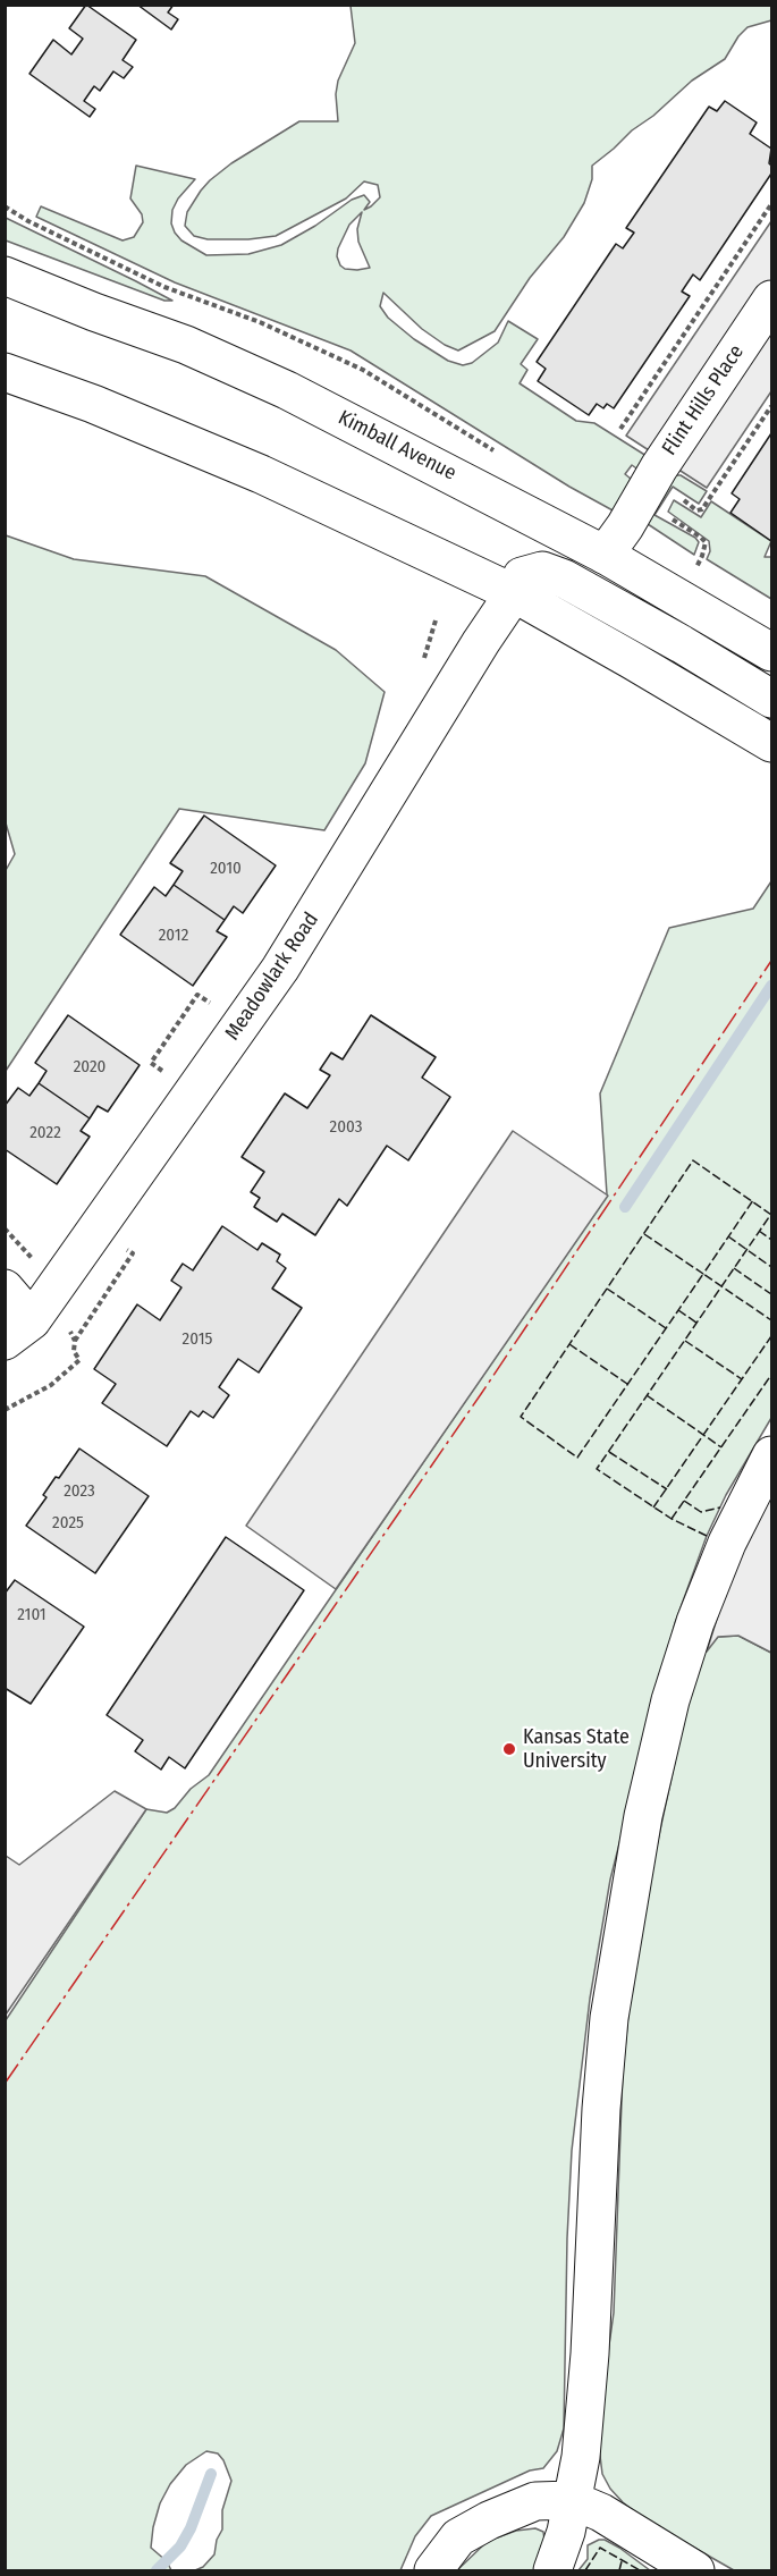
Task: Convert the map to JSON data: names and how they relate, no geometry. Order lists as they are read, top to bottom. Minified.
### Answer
{"streets":{"main road":["Flint Hills Place","Kimball Avenue","Meadowlark Road"]},"crossings":[["Flint Hills Place","Kimball Avenue"]],"places":["Kansas State University"],"house_numbers":["2010","2012","2020","2003","2022","2015","2023","2025","2101"]}
